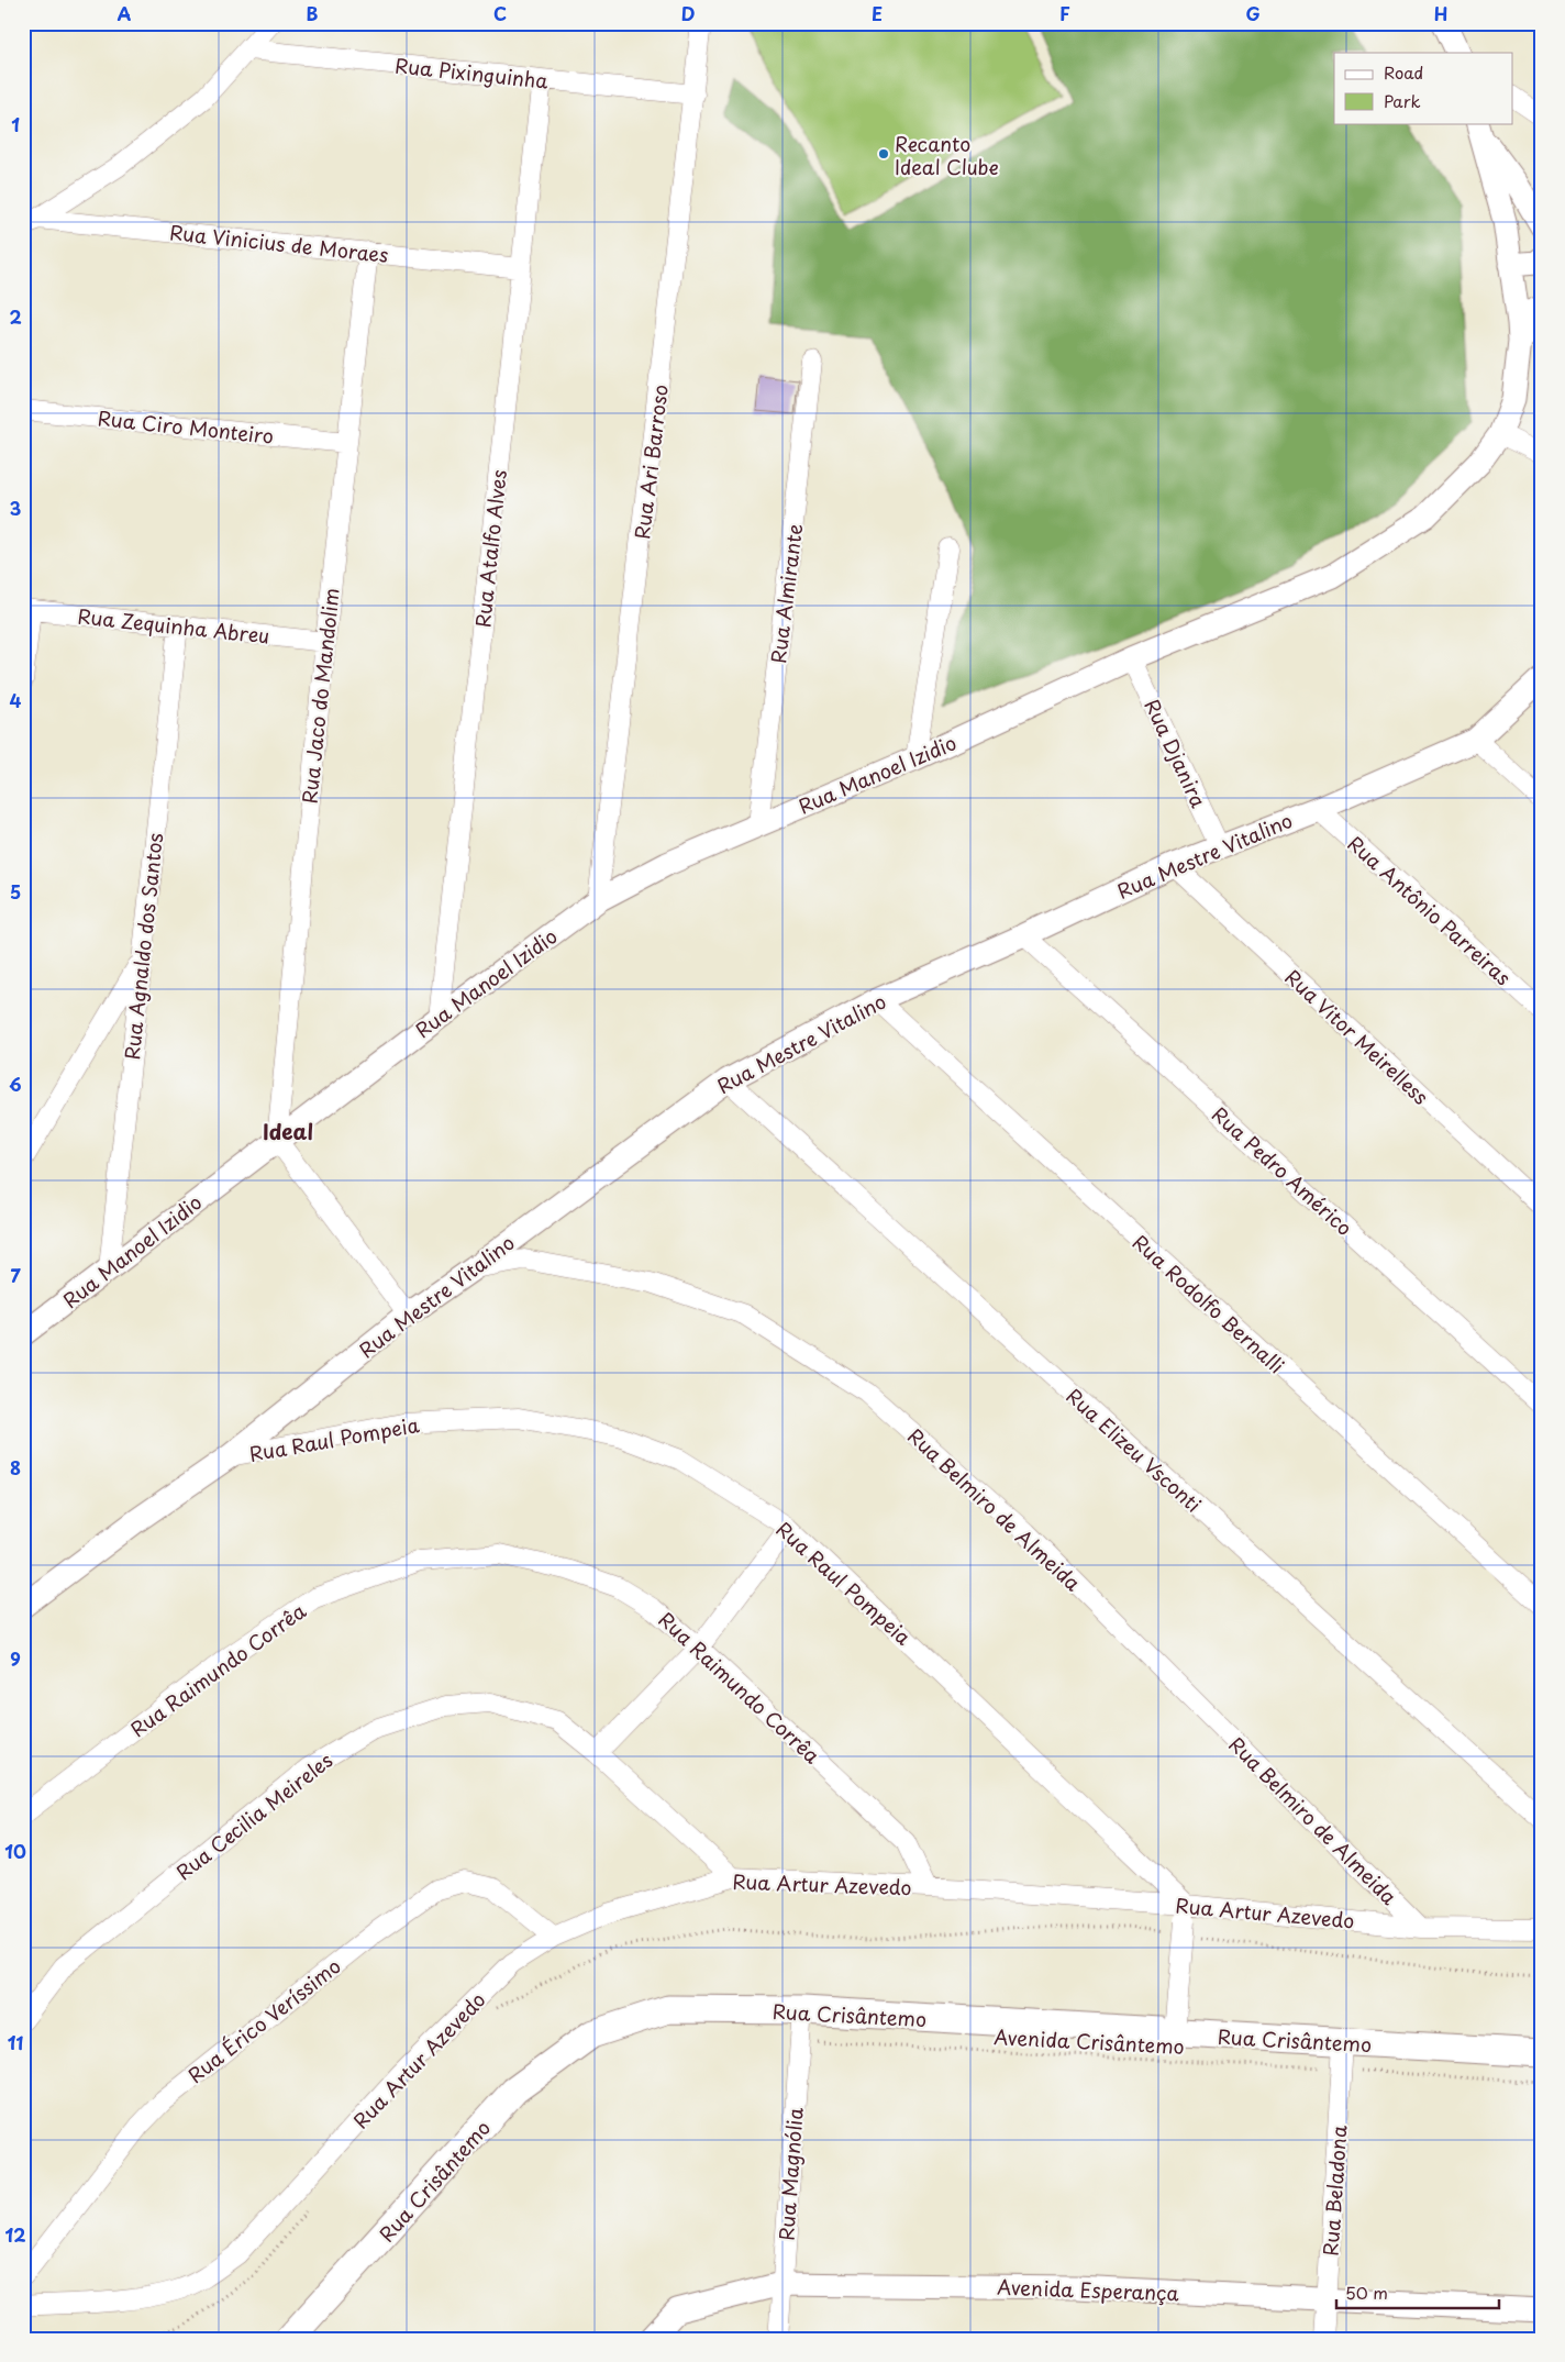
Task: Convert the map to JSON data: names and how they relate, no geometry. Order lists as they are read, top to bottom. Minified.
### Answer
{"streets":{"main road":["Rua Crisântemo"],"street":["Rua Pixinguinha","Rua Vinicius de Moraes","Rua Ciro Monteiro","Rua Ari Barroso","Rua Atalfo Alves","Rua Almirante","Rua Zequinha Abreu","Rua Jaco do Mandolim","Rua Djanira","Rua Manoel Izidio","Rua Mestre Vitalino","Rua Antônio Parreiras","Rua Agnaldo dos Santos","Rua Vitor Meirelless","Rua Pedro Américo","Rua Rodolfo Bernalli","Rua Raul Pompeia","Rua Elizeu Vsconti","Rua Belmiro de Almeida","Rua Raimundo Corrêa","Rua Cecilia Meireles","Rua Artur Azevedo","Rua Érico Veríssimo","Rua Magnólia","Rua Beladona","Avenida Esperança"],"path":["Avenida Crisântemo"]},"crossings":[["Rua Pixinguinha","Rua Ari Barroso"],["Rua Pixinguinha","Rua Atalfo Alves"],["Rua Vinicius de Moraes","Rua Atalfo Alves"],["Rua Vinicius de Moraes","Rua Jaco do Mandolim"],["Rua Ciro Monteiro","Rua Jaco do Mandolim"],["Rua Ari Barroso","Rua Manoel Izidio"],["Rua Atalfo Alves","Rua Manoel Izidio"],["Rua Almirante","Rua Manoel Izidio"],["Rua Zequinha Abreu","Rua Jaco do Mandolim"],["Rua Zequinha Abreu","Rua Agnaldo dos Santos"],["Rua Jaco do Mandolim","Rua Manoel Izidio"],["Rua Djanira","Rua Manoel Izidio"],["Rua Djanira","Rua Mestre Vitalino"],["Rua Manoel Izidio","Rua Agnaldo dos Santos"],["Rua Mestre Vitalino","Rua Antônio Parreiras"],["Rua Mestre Vitalino","Rua Vitor Meirelless"],["Rua Mestre Vitalino","Rua Pedro Américo"],["Rua Mestre Vitalino","Rua Rodolfo Bernalli"],["Rua Mestre Vitalino","Rua Raul Pompeia"],["Rua Mestre Vitalino","Rua Elizeu Vsconti"],["Rua Mestre Vitalino","Rua Belmiro de Almeida"],["Rua Raul Pompeia","Rua Artur Azevedo"],["Rua Belmiro de Almeida","Rua Artur Azevedo"],["Rua Raimundo Corrêa","Rua Artur Azevedo"],["Rua Cecilia Meireles","Rua Artur Azevedo"],["Rua Artur Azevedo","Rua Érico Veríssimo"],["Rua Crisântemo","Avenida Crisântemo"],["Rua Crisântemo","Rua Magnólia"],["Rua Crisântemo","Rua Beladona"],["Avenida Crisântemo","Rua Magnólia"],["Avenida Crisântemo","Rua Beladona"],["Rua Magnólia","Avenida Esperança"],["Rua Beladona","Avenida Esperança"]],"districts":["Ideal"],"places":["Recanto Ideal Clube"],"legend":["Road","Park"],"scale_bar":"50 m","grid":{"columns":["A","B","C","D","E","F","G","H"],"rows":["1","2","3","4","5","6","7","8","9","10","11","12"]}}
